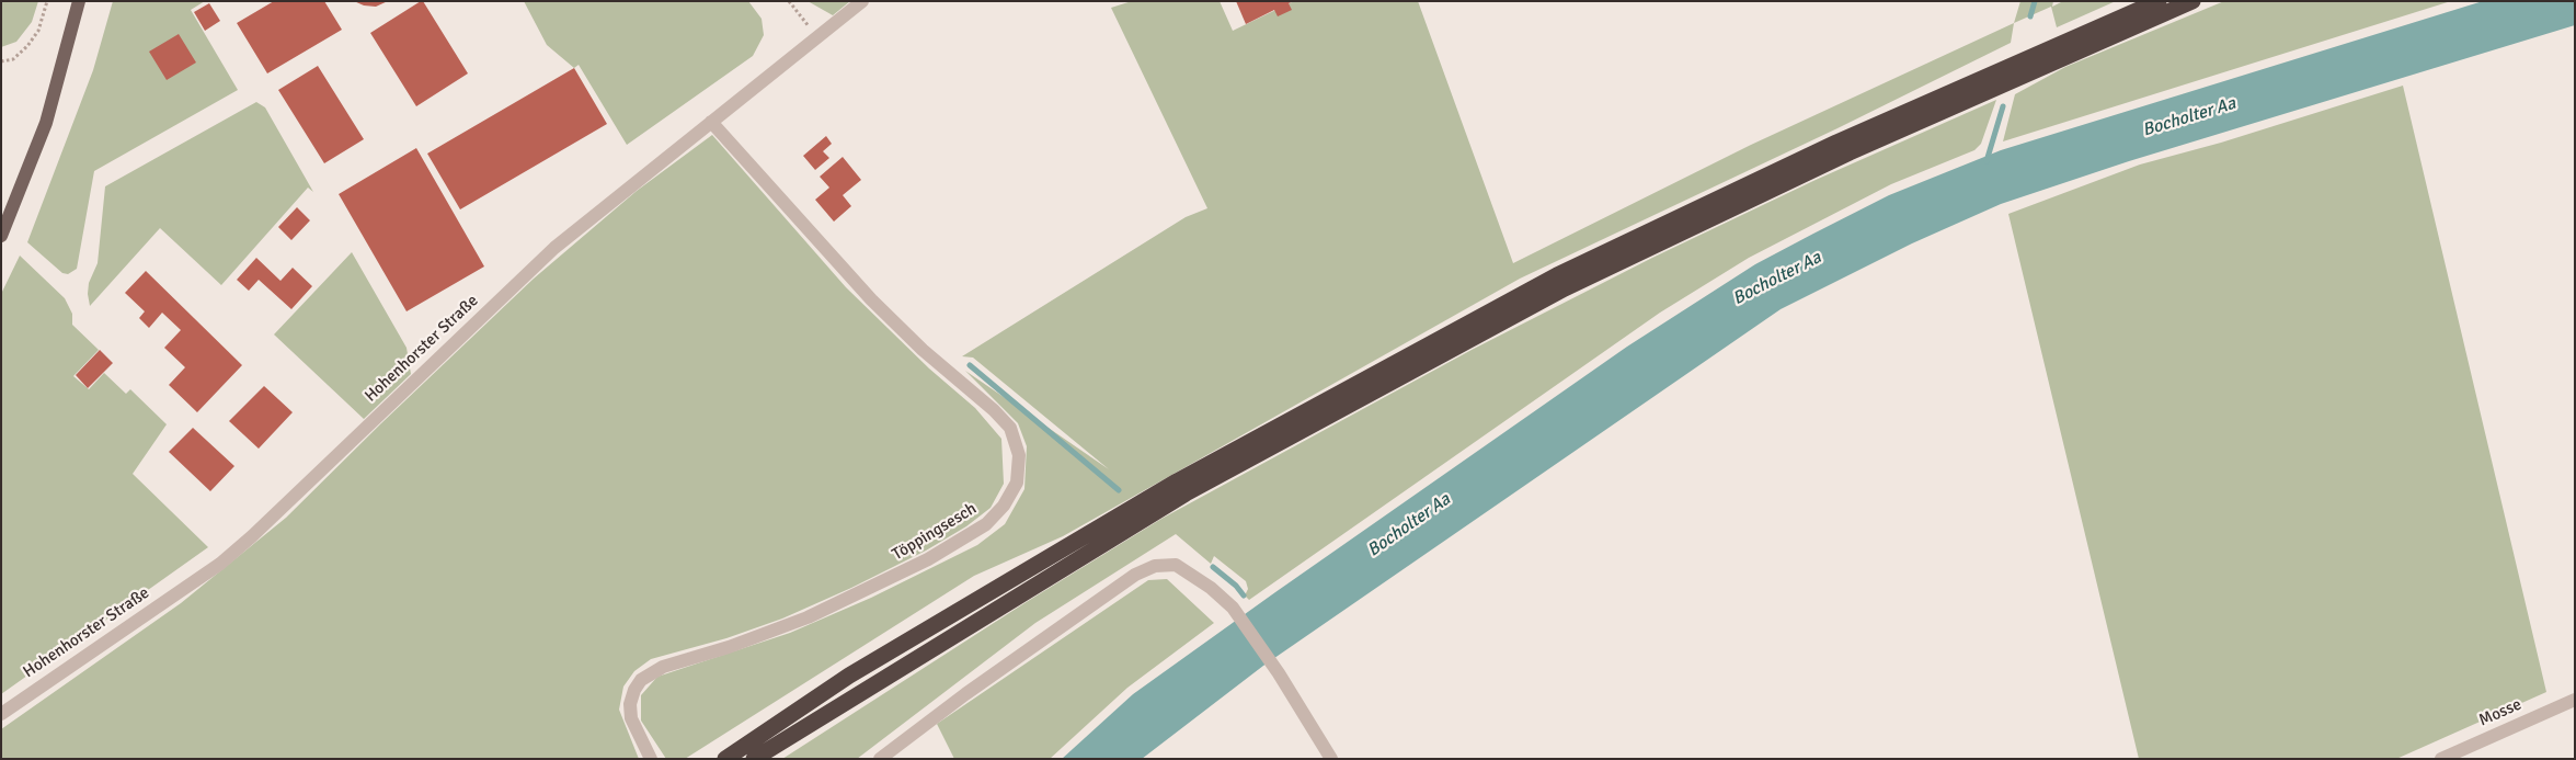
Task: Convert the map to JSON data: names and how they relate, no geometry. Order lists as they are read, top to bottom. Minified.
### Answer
{"streets":{"street":["Hohenhorster Straße","Töppingsesch","Mosse"]},"crossings":[["Hohenhorster Straße","Töppingsesch"]],"water":["Bocholter Aa"]}
